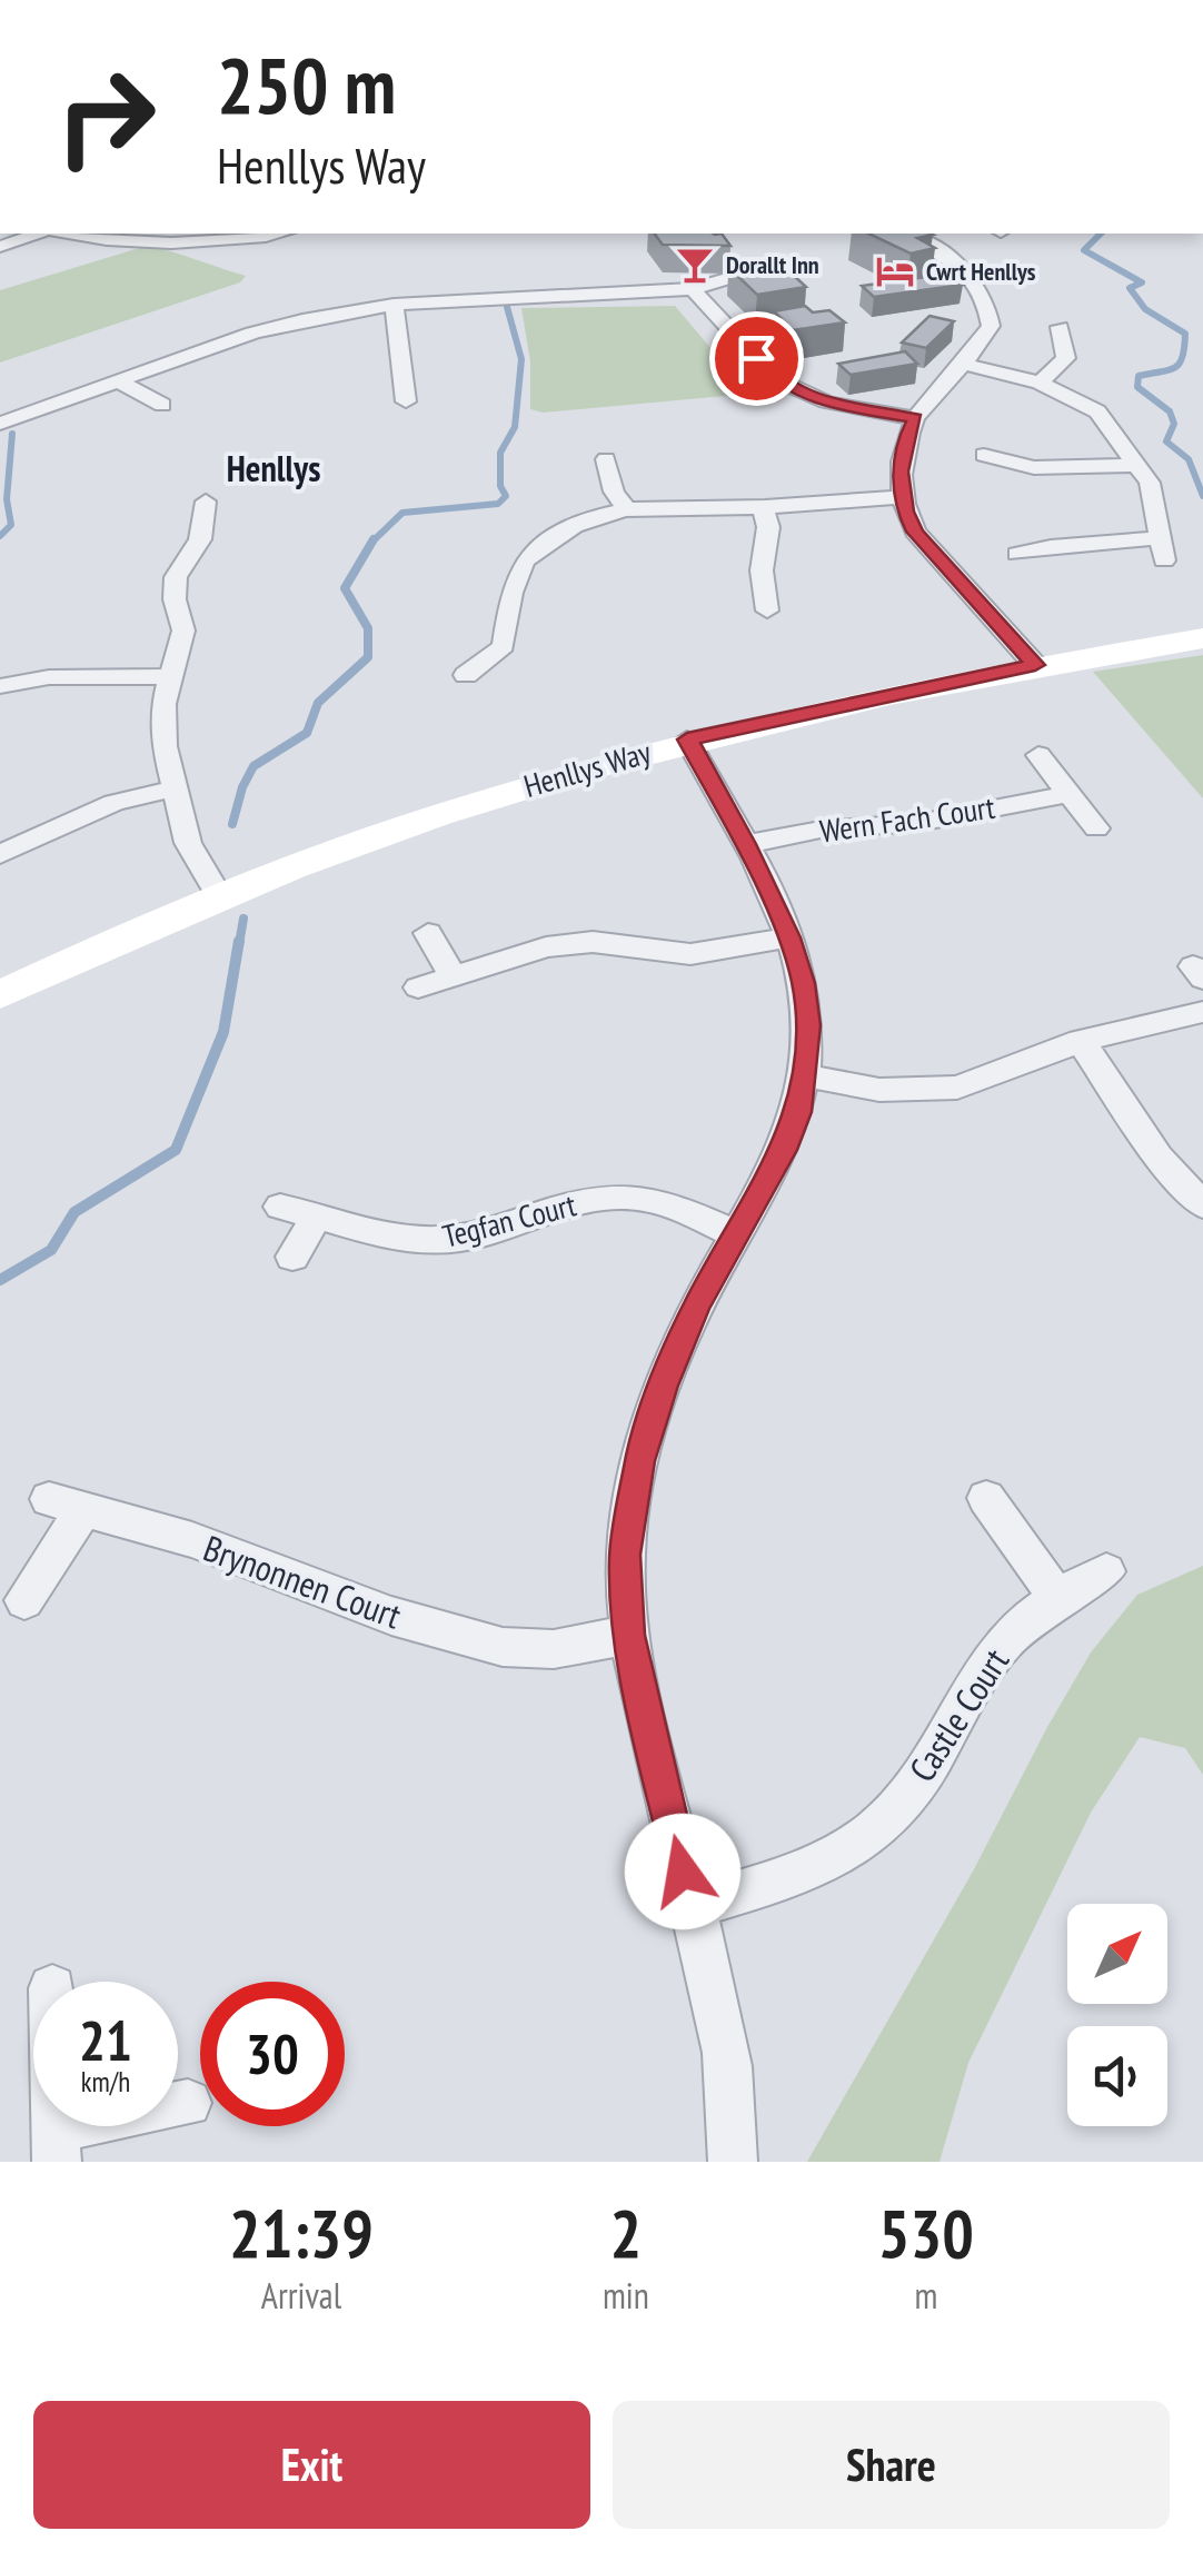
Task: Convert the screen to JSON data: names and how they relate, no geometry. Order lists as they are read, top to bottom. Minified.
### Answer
{"streets":{"street":["Henllys Way","Wern Fach Court","Tegfan Court","Brynonnen Court","Castle Court"]},"districts":["Henllys"],"places":{"bar":["Dorallt Inn"],"hotel":["Cwrt Henllys"]},"north":"top right","page":{"turn":["250 m","Henllys Way"],"speed":"21 km/h","limit":"30","eta":["21:39","Arrival","2","min","530","m"],"buttons":["Exit","Share"]}}
